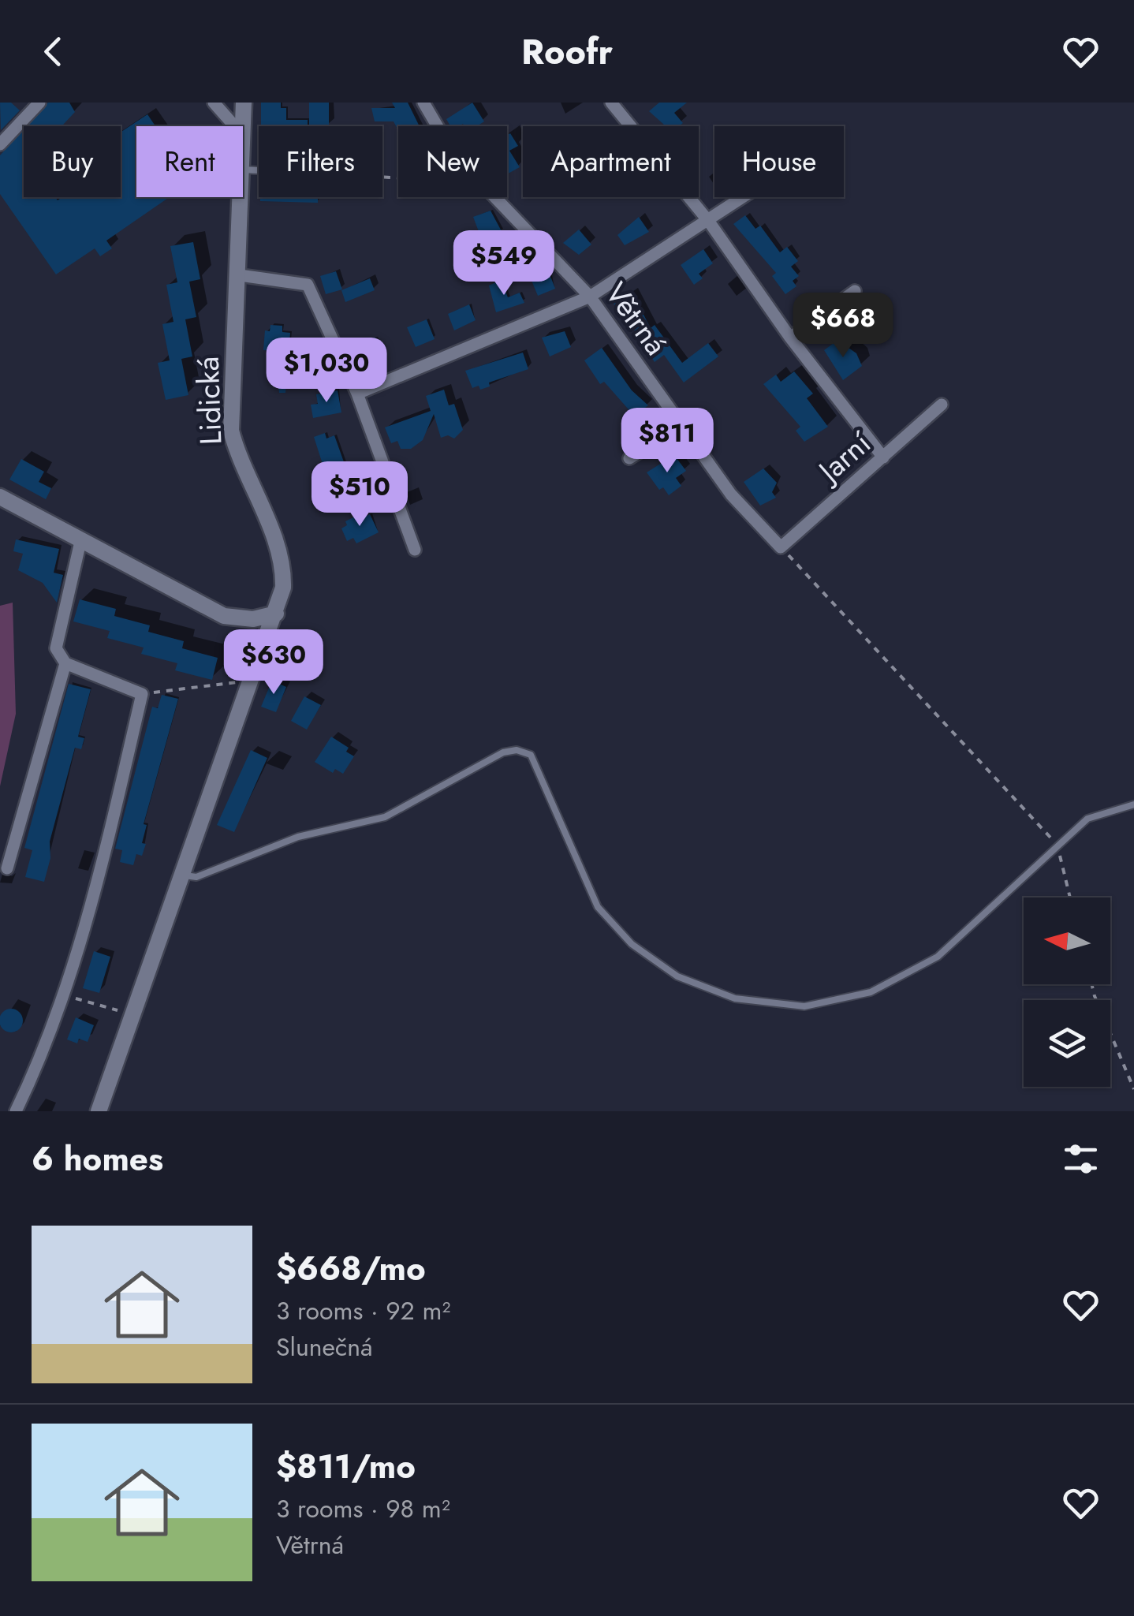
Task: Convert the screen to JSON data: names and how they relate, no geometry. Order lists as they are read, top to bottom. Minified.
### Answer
{"streets":{"street":["Větrná","Lidická","Jarní"]},"crossings":[["Větrná","Jarní"]],"north":"left","page":{"header":"Roofr","chip":["Buy","Rent","Filters","New","Apartment","House"],"price":["$549","$668","$1,030","$811","$510","$630"],"heading":"6 homes","list":[{"name":"$668/mo","note":"3 rooms · 92 m² · Slunečná"},{"name":"$811/mo","note":"3 rooms · 98 m² · Větrná"}]}}
